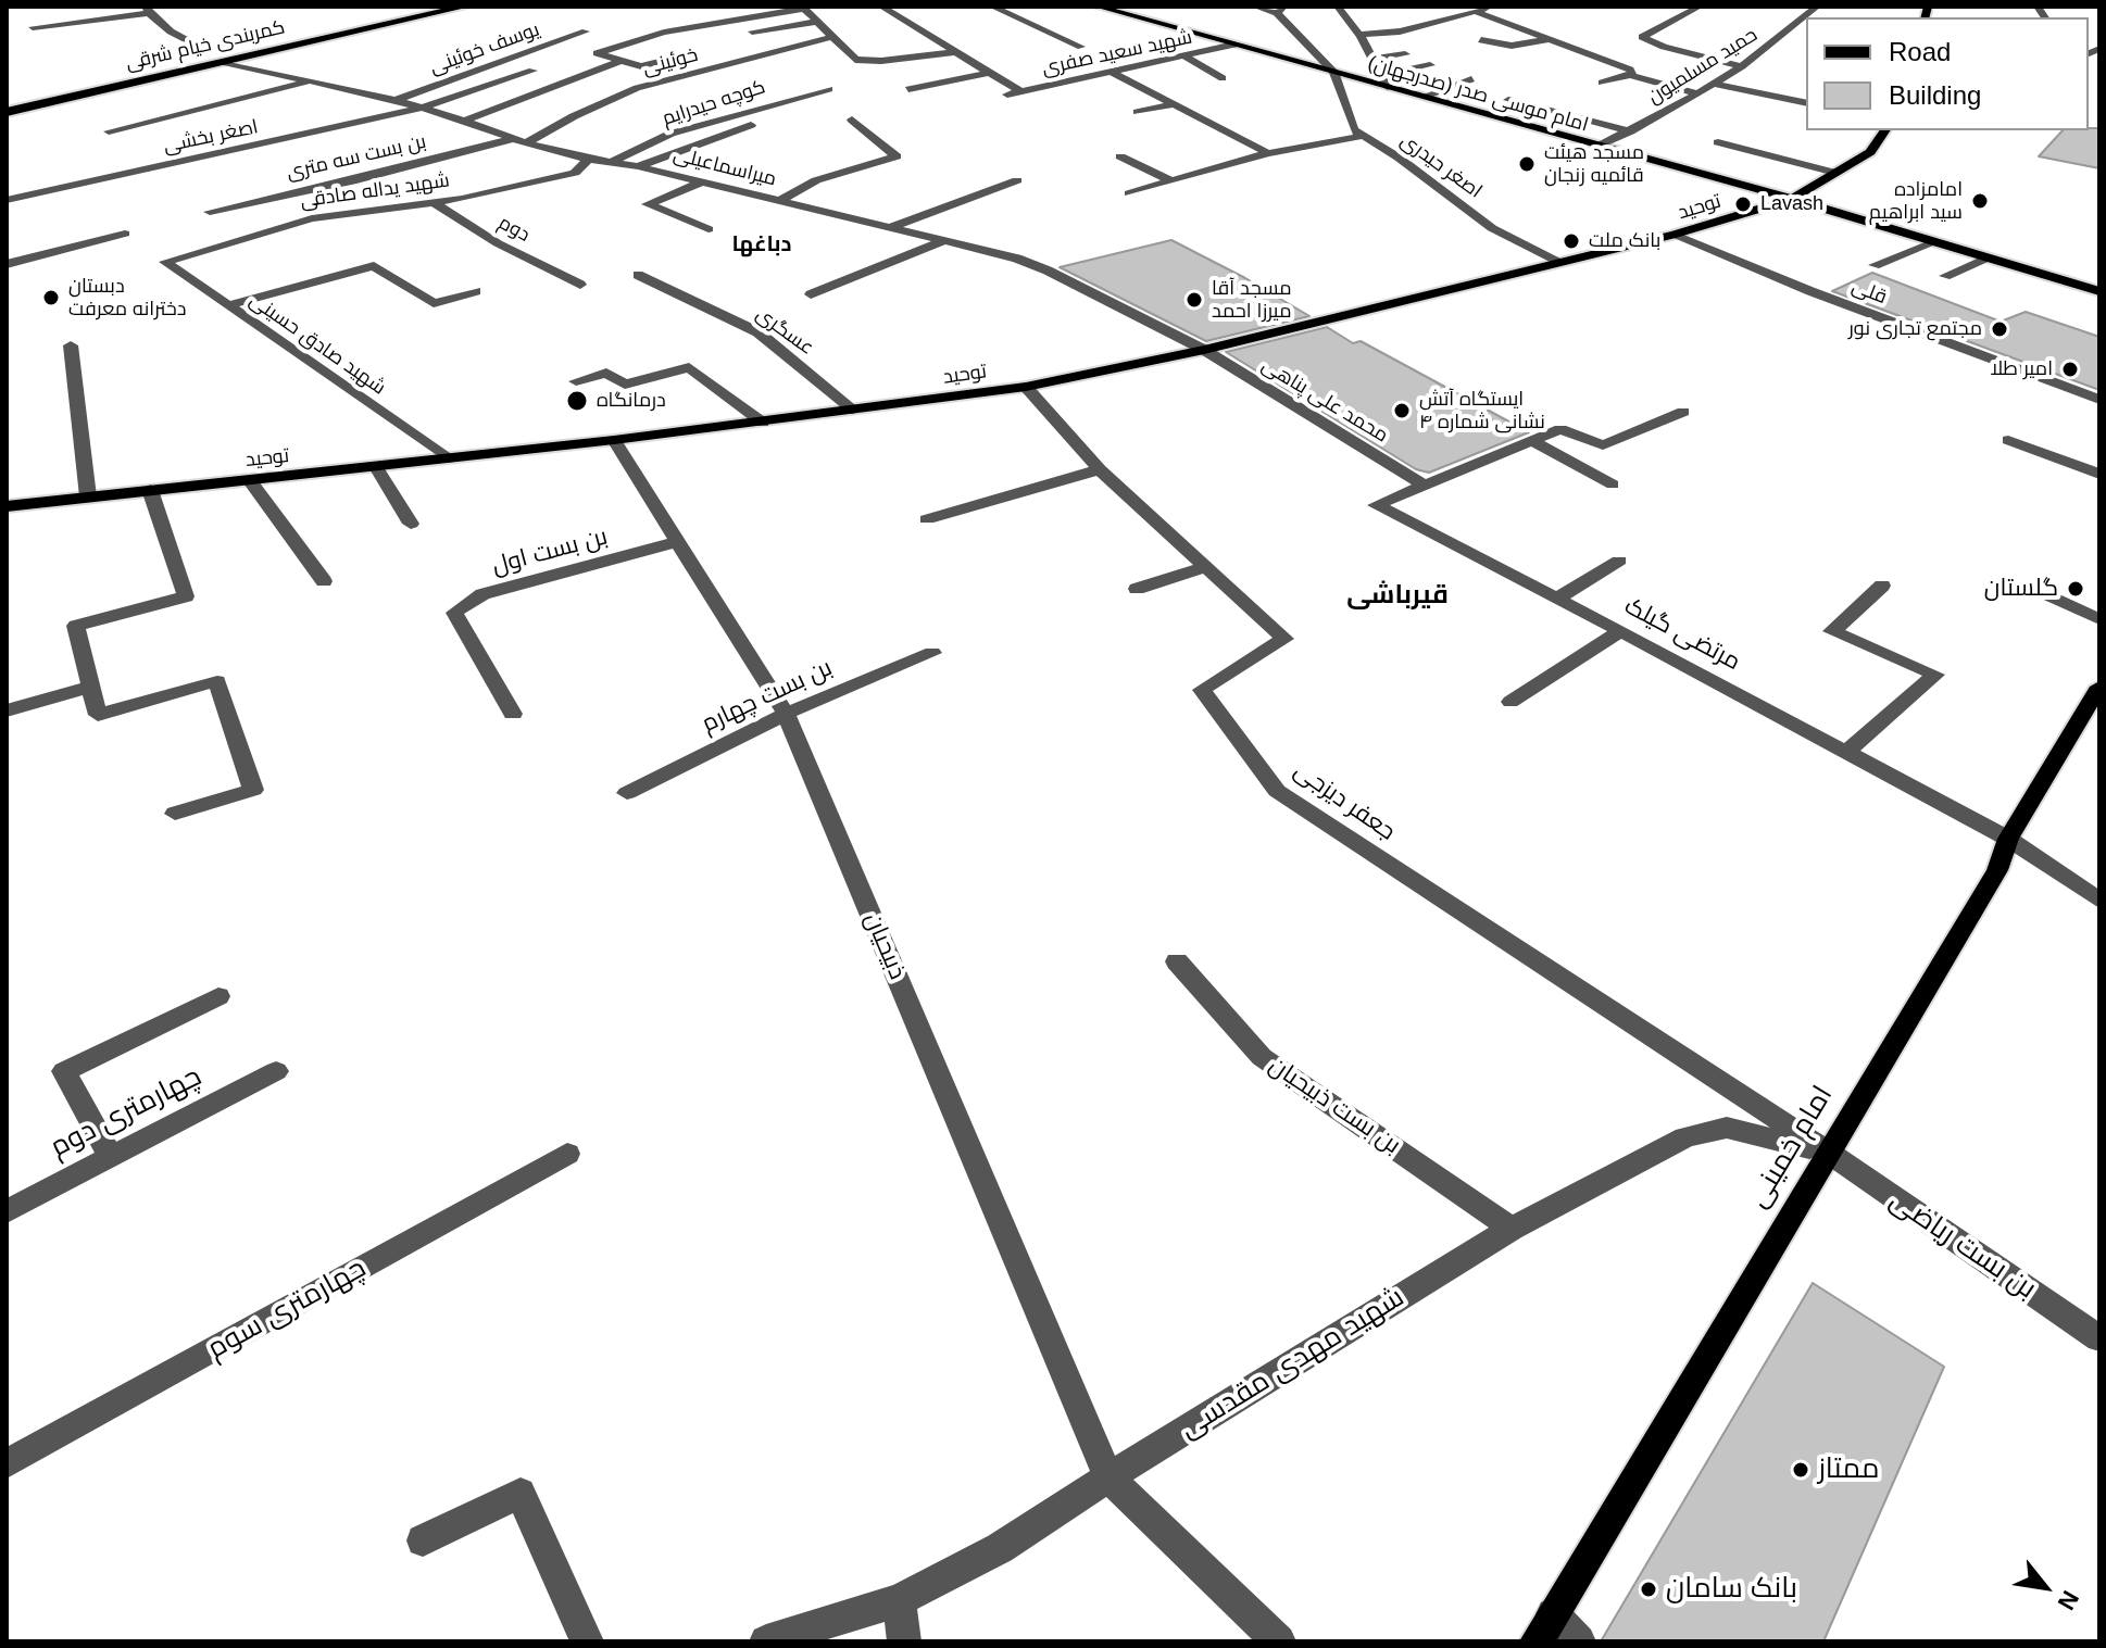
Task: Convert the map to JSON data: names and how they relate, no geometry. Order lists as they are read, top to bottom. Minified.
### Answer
{"streets":{"highway":["کمربندی خیام شرقی"],"main road":["(صدرجهان) امام موسی صدر","توحید","امام خمینی"],"street":["یوسف خوئینی","شهید سعید صفری","خوئینی","حمید مسلمیون","کوچه حیدرایم","اصغر بخشی","بن بست سه متری","اصغر حیدری","میراسماعیلی","شهید یداله صادقی","دوم","قلی","عسگری","شهید صادق حسینی","محمد علی پناهی","بن بست اول","مرتضی گیلک","بن بست چهارم","جعفر دیزجی","ذبیحیان","بن بست ذبیحیان","چهارمتری دوم","بن بست ریاضی","چهارمتری سوم","شهید مهدی مقدسی"]},"crossings":[["کمربندی خیام شرقی","میراسماعیلی"],["یوسف خوئینی","میراسماعیلی"],["شهید سعید صفری","(صدرجهان) امام موسی صدر"],["خوئینی","میراسماعیلی"],["حمید مسلمیون","(صدرجهان) امام موسی صدر"],["(صدرجهان) امام موسی صدر","اصغر حیدری"],["(صدرجهان) امام موسی صدر","توحید"],["کوچه حیدرایم","میراسماعیلی"],["اصغر بخشی","میراسماعیلی"],["بن بست سه متری","میراسماعیلی"],["اصغر حیدری","توحید"],["میراسماعیلی","شهید یداله صادقی"],["میراسماعیلی","توحید"],["میراسماعیلی","محمد علی پناهی"],["شهید یداله صادقی","دوم"],["شهید یداله صادقی","شهید صادق حسینی"],["توحید","قلی"],["توحید","عسگری"],["توحید","شهید صادق حسینی"],["توحید","محمد علی پناهی"],["توحید","جعفر دیزجی"],["توحید","ذبیحیان"],["محمد علی پناهی","مرتضی گیلک"],["بن بست اول","ذبیحیان"],["مرتضی گیلک","امام خمینی"],["بن بست چهارم","ذبیحیان"],["جعفر دیزجی","امام خمینی"],["جعفر دیزجی","بن بست ریاضی"],["جعفر دیزجی","شهید مهدی مقدسی"],["ذبیحیان","شهید مهدی مقدسی"],["بن بست ذبیحیان","شهید مهدی مقدسی"],["امام خمینی","بن بست ریاضی"],["امام خمینی","شهید مهدی مقدسی"],["بن بست ریاضی","شهید مهدی مقدسی"]],"districts":["دباغها","قیرباشی"],"places":["مسجد هیئت قائمیه زنجان","امامزاده سید ابراهیم","Lavash","بانک ملت","دبستان دخترانه معرفت","مسجد آقا میرزا احمد","مجتمع تجارى نور","امیر طلا","درمانگاه","ایستگاه آتش نشانی شماره ۴","گلستان","ممتاز","بانک سامان"],"legend":["Road","Building"],"north":"bottom right"}
